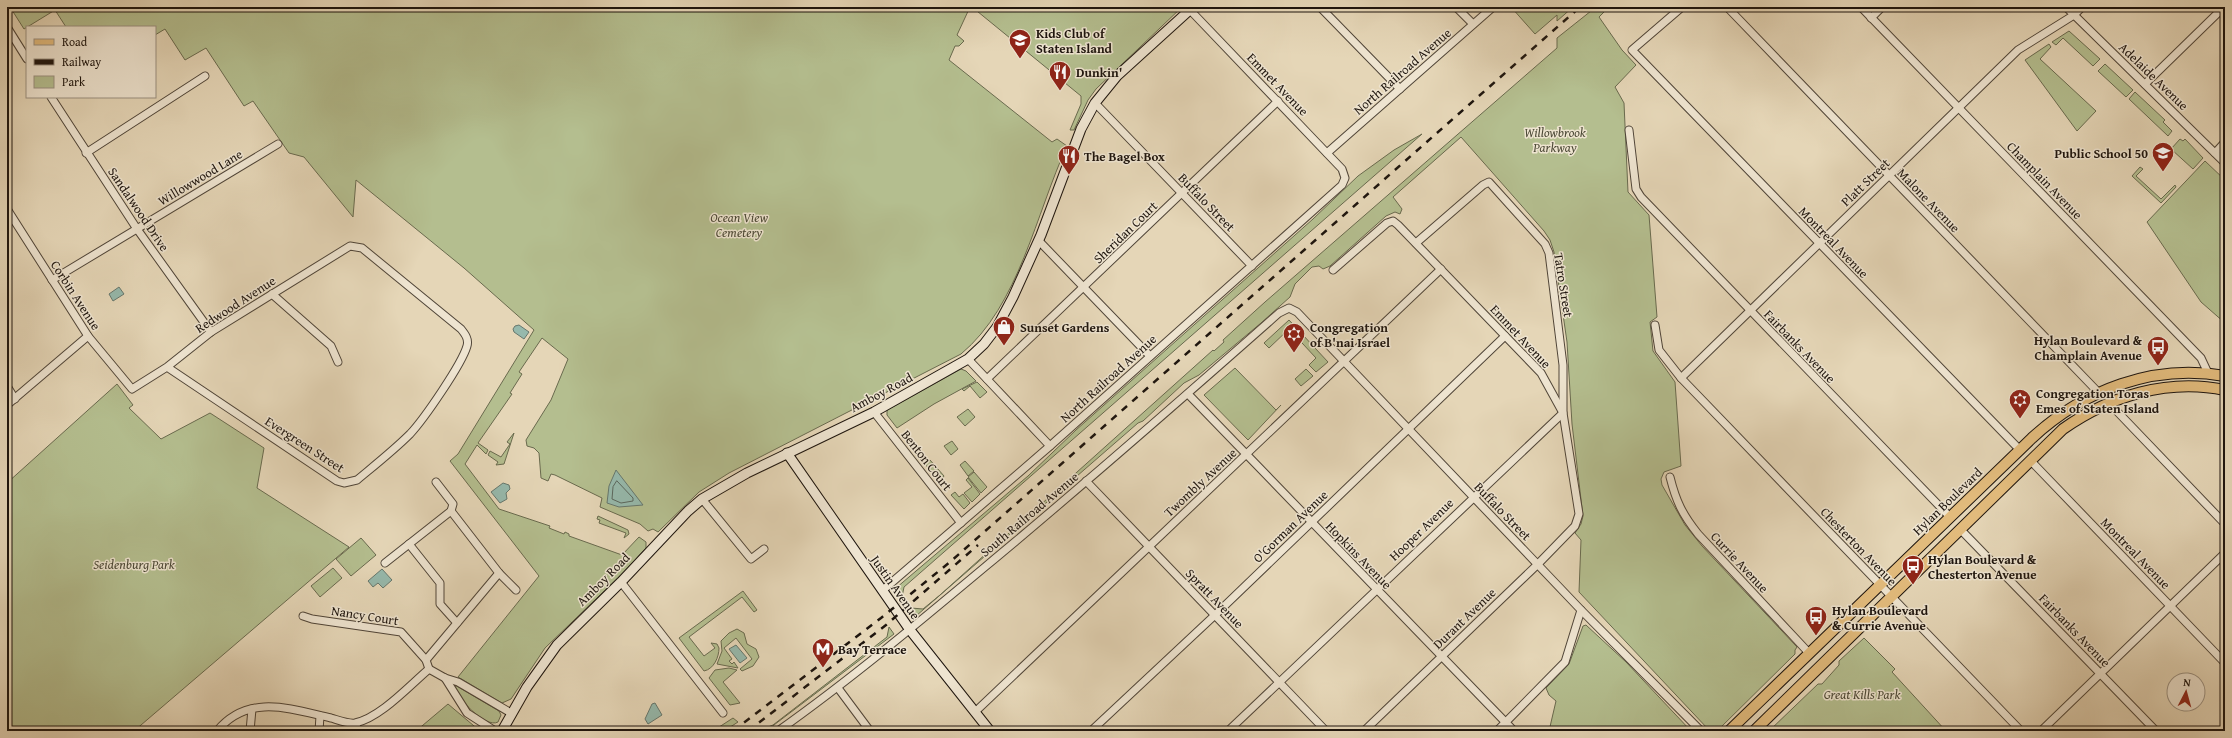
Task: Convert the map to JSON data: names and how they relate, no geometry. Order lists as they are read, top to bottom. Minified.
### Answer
{"streets":{"main road":["Amboy Road","Hylan Boulevard","Justin Avenue"],"street":["North Railroad Avenue","Adelaide Avenue","Emmet Avenue","Willowwood Lane","Champlain Avenue","Platt Street","Malone Avenue","Buffalo Street","Sandalwood Drive","Sheridan Court","Montreal Avenue","Tatro Street","Corbin Avenue","Redwood Avenue","Fairbanks Avenue","Evergreen Street","Benton Court","Twombly Avenue","South Railroad Avenue","O'Gorman Avenue","Hooper Avenue","Chesterton Avenue","Hopkins Avenue","Currie Avenue","Spratt Avenue","Nancy Court","Durant Avenue"]},"crossings":[["North Railroad Avenue","Emmet Avenue"],["North Railroad Avenue","Buffalo Street"],["North Railroad Avenue","Benton Court"],["North Railroad Avenue","Justin Avenue"],["Adelaide Avenue","Platt Street"],["Emmet Avenue","Sheridan Court"],["Emmet Avenue","Tatro Street"],["Emmet Avenue","Amboy Road"],["Emmet Avenue","Twombly Avenue"],["Emmet Avenue","O'Gorman Avenue"],["Emmet Avenue","Hooper Avenue"],["Emmet Avenue","Durant Avenue"],["Willowwood Lane","Sandalwood Drive"],["Willowwood Lane","Corbin Avenue"],["Champlain Avenue","Platt Street"],["Champlain Avenue","Hylan Boulevard"],["Platt Street","Malone Avenue"],["Platt Street","Montreal Avenue"],["Platt Street","Fairbanks Avenue"],["Platt Street","Chesterton Avenue"],["Malone Avenue","Hylan Boulevard"],["Buffalo Street","Sheridan Court"],["Buffalo Street","Amboy Road"],["Buffalo Street","Twombly Avenue"],["Buffalo Street","South Railroad Avenue"],["Buffalo Street","O'Gorman Avenue"],["Buffalo Street","Hooper Avenue"],["Buffalo Street","Durant Avenue"],["Sandalwood Drive","Redwood Avenue"],["Montreal Avenue","Hylan Boulevard"],["Tatro Street","Hooper Avenue"],["Corbin Avenue","Redwood Avenue"],["Redwood Avenue","Evergreen Street"],["Fairbanks Avenue","Hylan Boulevard"],["Amboy Road","Benton Court"],["Amboy Road","Justin Avenue"],["Twombly Avenue","Hopkins Avenue"],["Twombly Avenue","Justin Avenue"],["Twombly Avenue","Spratt Avenue"],["Hylan Boulevard","Chesterton Avenue"],["Hylan Boulevard","Currie Avenue"],["South Railroad Avenue","Hopkins Avenue"],["South Railroad Avenue","Justin Avenue"],["South Railroad Avenue","Spratt Avenue"],["O'Gorman Avenue","Hopkins Avenue"],["O'Gorman Avenue","Spratt Avenue"],["Hooper Avenue","Hopkins Avenue"],["Hooper Avenue","Spratt Avenue"],["Hopkins Avenue","Durant Avenue"]],"parks":["Willowbrook Parkway","Ocean View Cemetery","Seidenburg Park","Great Kills Park"],"places":{"school or university":["Kids Club of Staten Island","Public School 50"],"restaurant":["Dunkin'","The Bagel Box"],"shop":["Sunset Gardens"],"synagogue":["Congregation of B'nai Israel","Congregation Toras Emes of Staten Island"],"bus stop":["Hylan Boulevard & Champlain Avenue","Hylan Boulevard & Chesterton Avenue","Hylan Boulevard & Currie Avenue"],"metro station":["Bay Terrace"]},"legend":["Road","Railway","Park"],"north":"top"}
